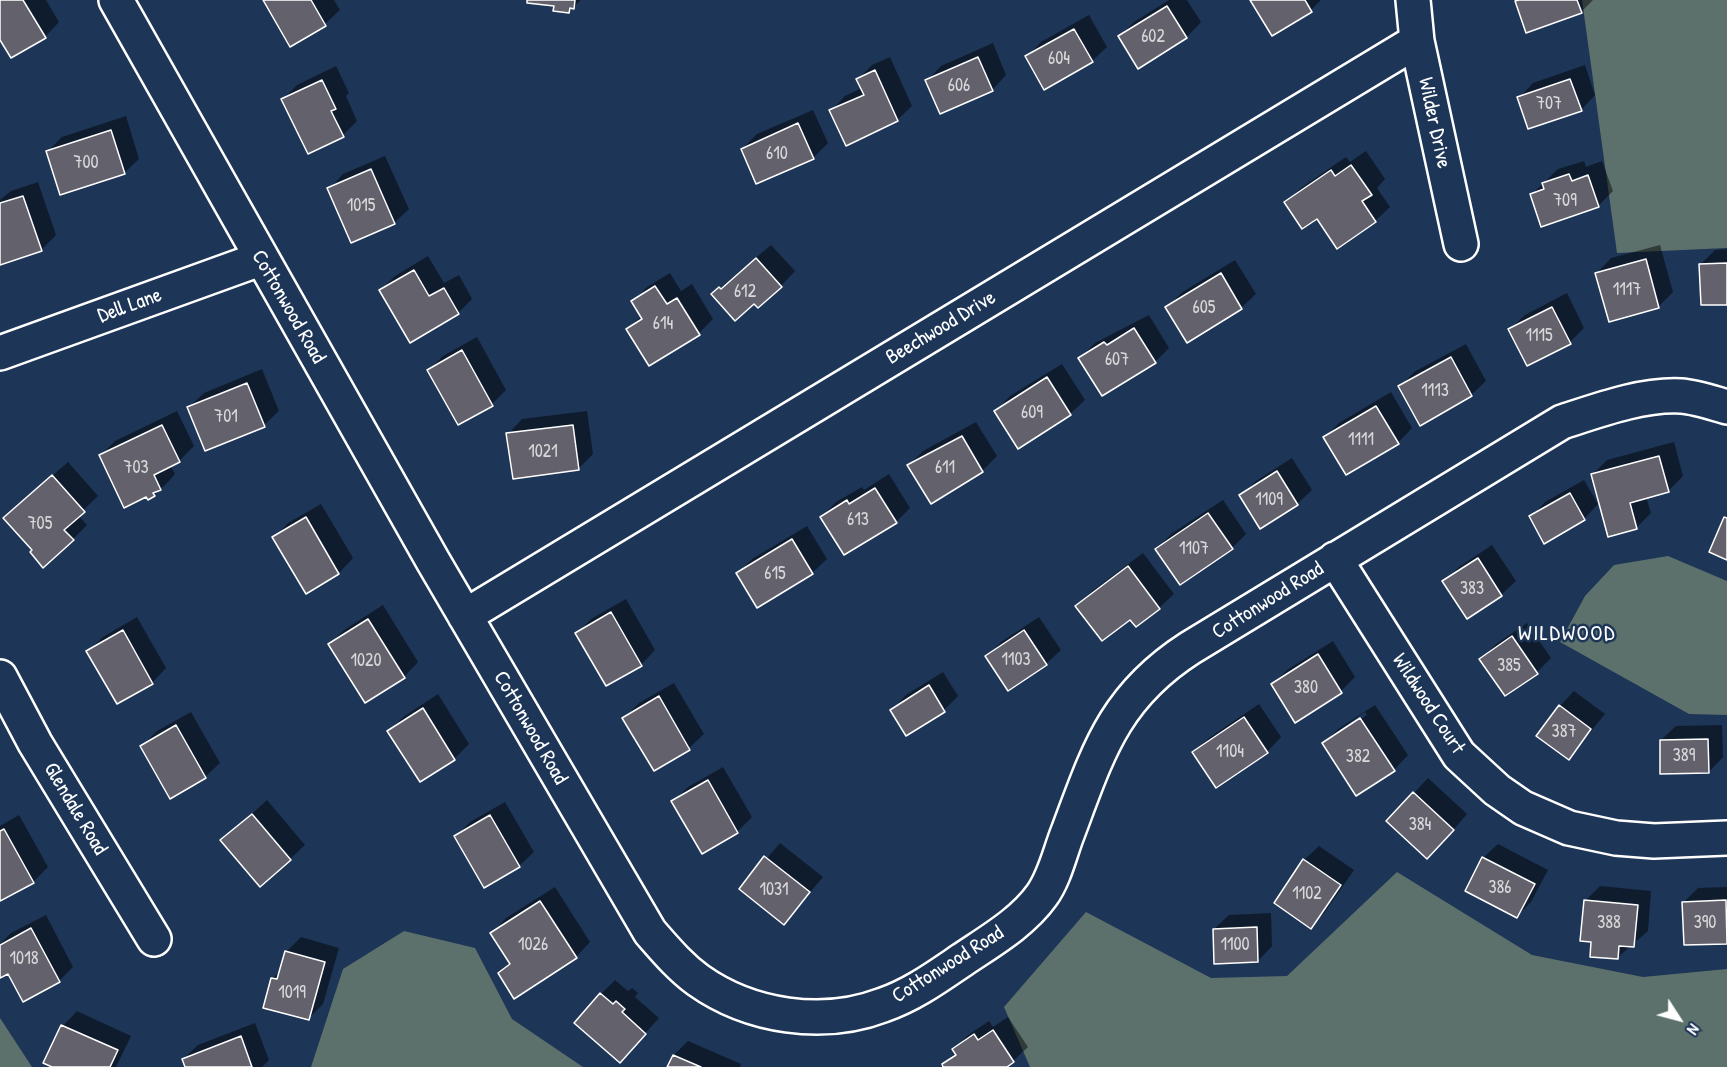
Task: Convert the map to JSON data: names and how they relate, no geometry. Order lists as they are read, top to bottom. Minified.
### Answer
{"streets":{"street":["Wilder Drive","Dell Lane","Cottonwood Road","Beechwood Drive","Wildwood Court","Glendale Road"]},"crossings":[["Wilder Drive","Beechwood Drive"],["Dell Lane","Cottonwood Road"],["Cottonwood Road","Beechwood Drive"],["Cottonwood Road","Wildwood Court"]],"districts":["WILDWOOD"],"house_numbers":["602","604","606","707","610","700","709","1015","1117","612","605","614","1115","607","1113","609","701","1111","1021","703","611","1109","613","705","1107","615","383","1103","1020","385","380","387","1104","389","382","384","386","1031","1102","388","390","1026","1100","1018","1019"],"north":"bottom right"}
